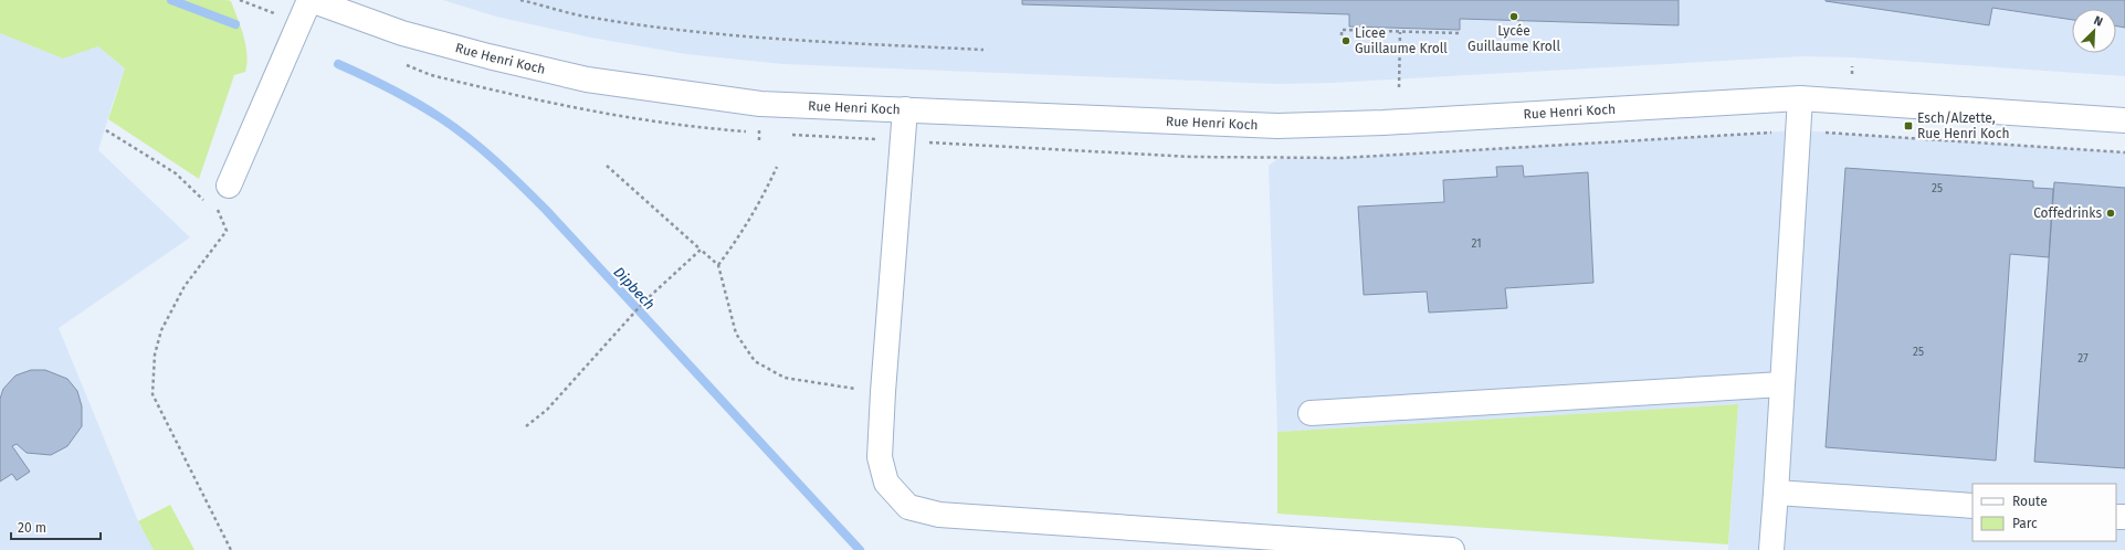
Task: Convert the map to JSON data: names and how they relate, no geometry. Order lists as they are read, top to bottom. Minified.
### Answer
{"streets":{"street":["Rue Henri Koch"]},"water":["Dipbech"],"places":{"other":["Lycée Guillaume Kroll","Licee Guillaume Kroll","Coffedrinks"],"transit":["Esch/Alzette, Rue Henri Koch"]},"house_numbers":["25","21","25","27"],"legend":["Route","Parc"],"scale_bar":"20 m","north":"top right"}
